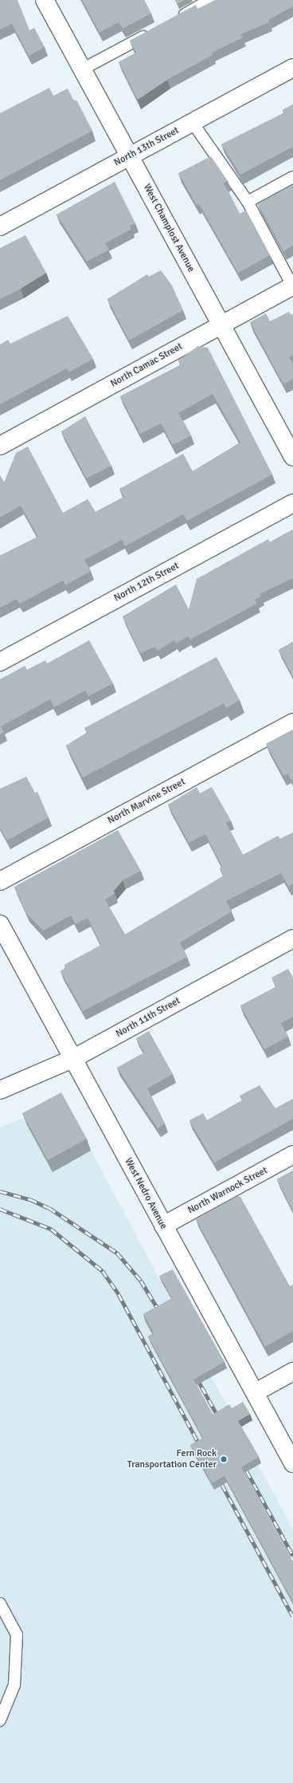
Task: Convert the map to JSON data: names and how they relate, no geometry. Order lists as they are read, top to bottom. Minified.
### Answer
{"streets":{"street":["North 13th Street","West Champlost Avenue","North Camac Street","North 12th Street","North Marvine Street","North 11th Street","North Warnock Street","West Nedro Avenue"]},"crossings":[["North 13th Street","West Champlost Avenue"],["West Champlost Avenue","North Camac Street"],["North 11th Street","West Nedro Avenue"],["North Warnock Street","West Nedro Avenue"]],"places":["Fern Rock Transportation Center"]}
